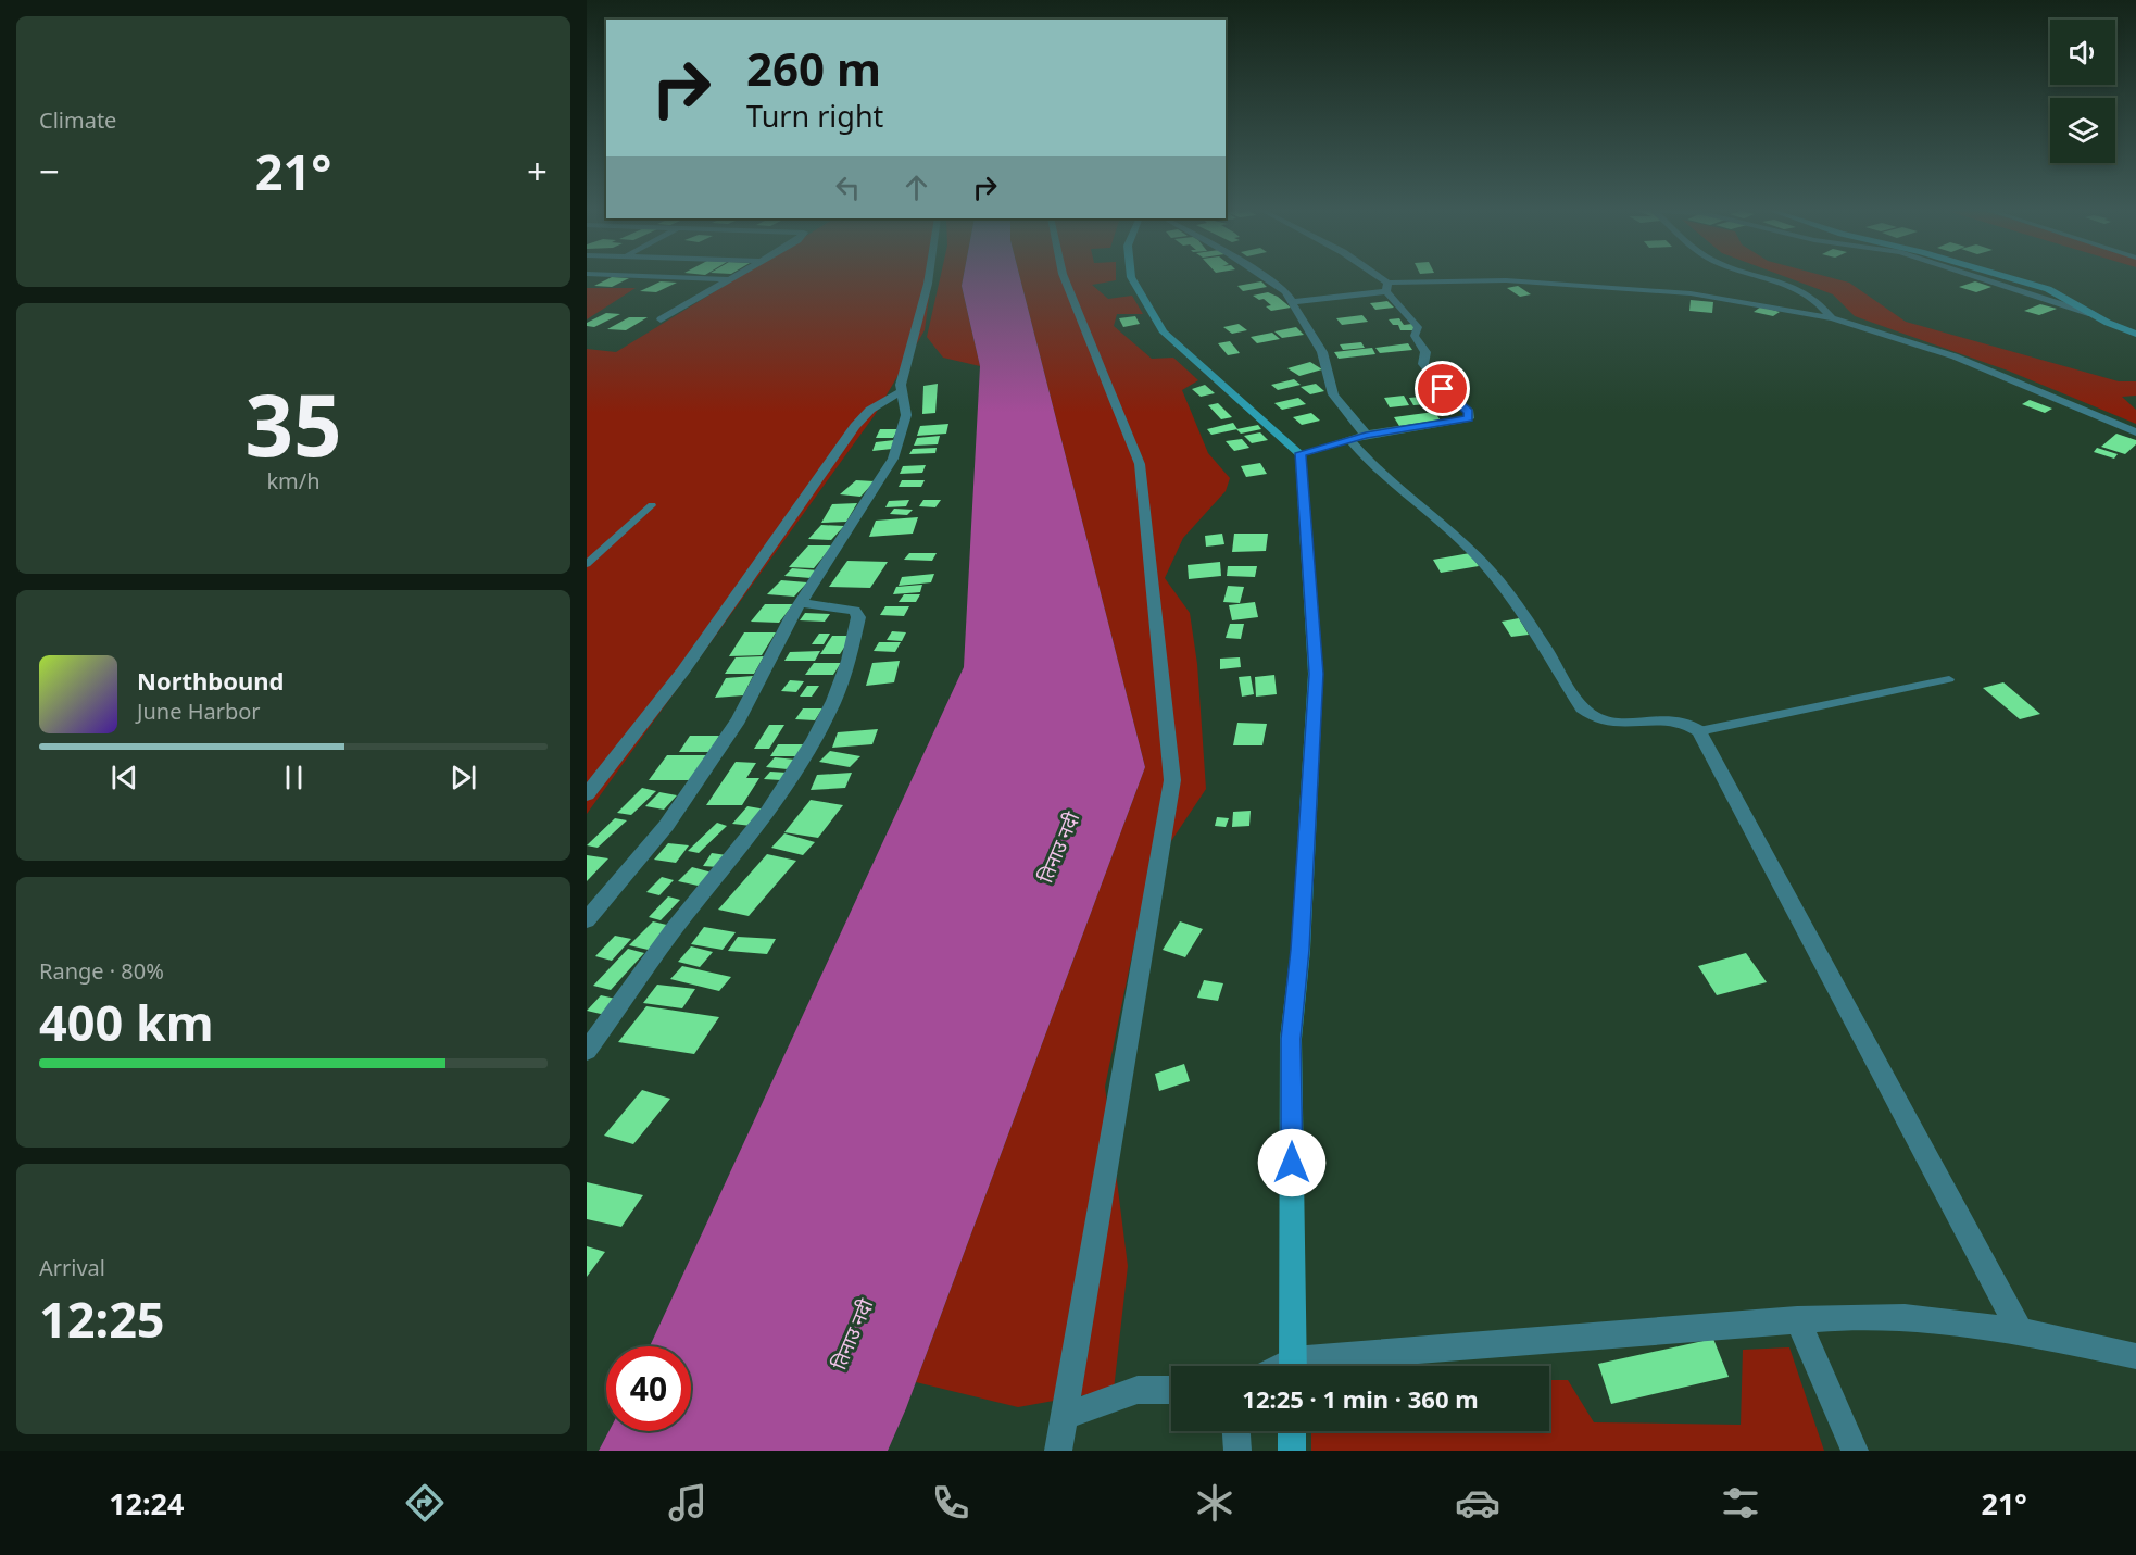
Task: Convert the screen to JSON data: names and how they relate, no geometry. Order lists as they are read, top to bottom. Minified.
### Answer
{"water":["तिनाउ नदी"],"page":{"tile":["Climate",["35","km/h"],["Range · 80%","400 km"],["Arrival","12:25"]],"turn":["260 m","Turn right"],"heat":["−","21°","+"],"song":["Northbound","June Harbor"],"limit":"40","trip":"12:25 · 1 min · 360 m","tabs":["12:24","21°"]}}
